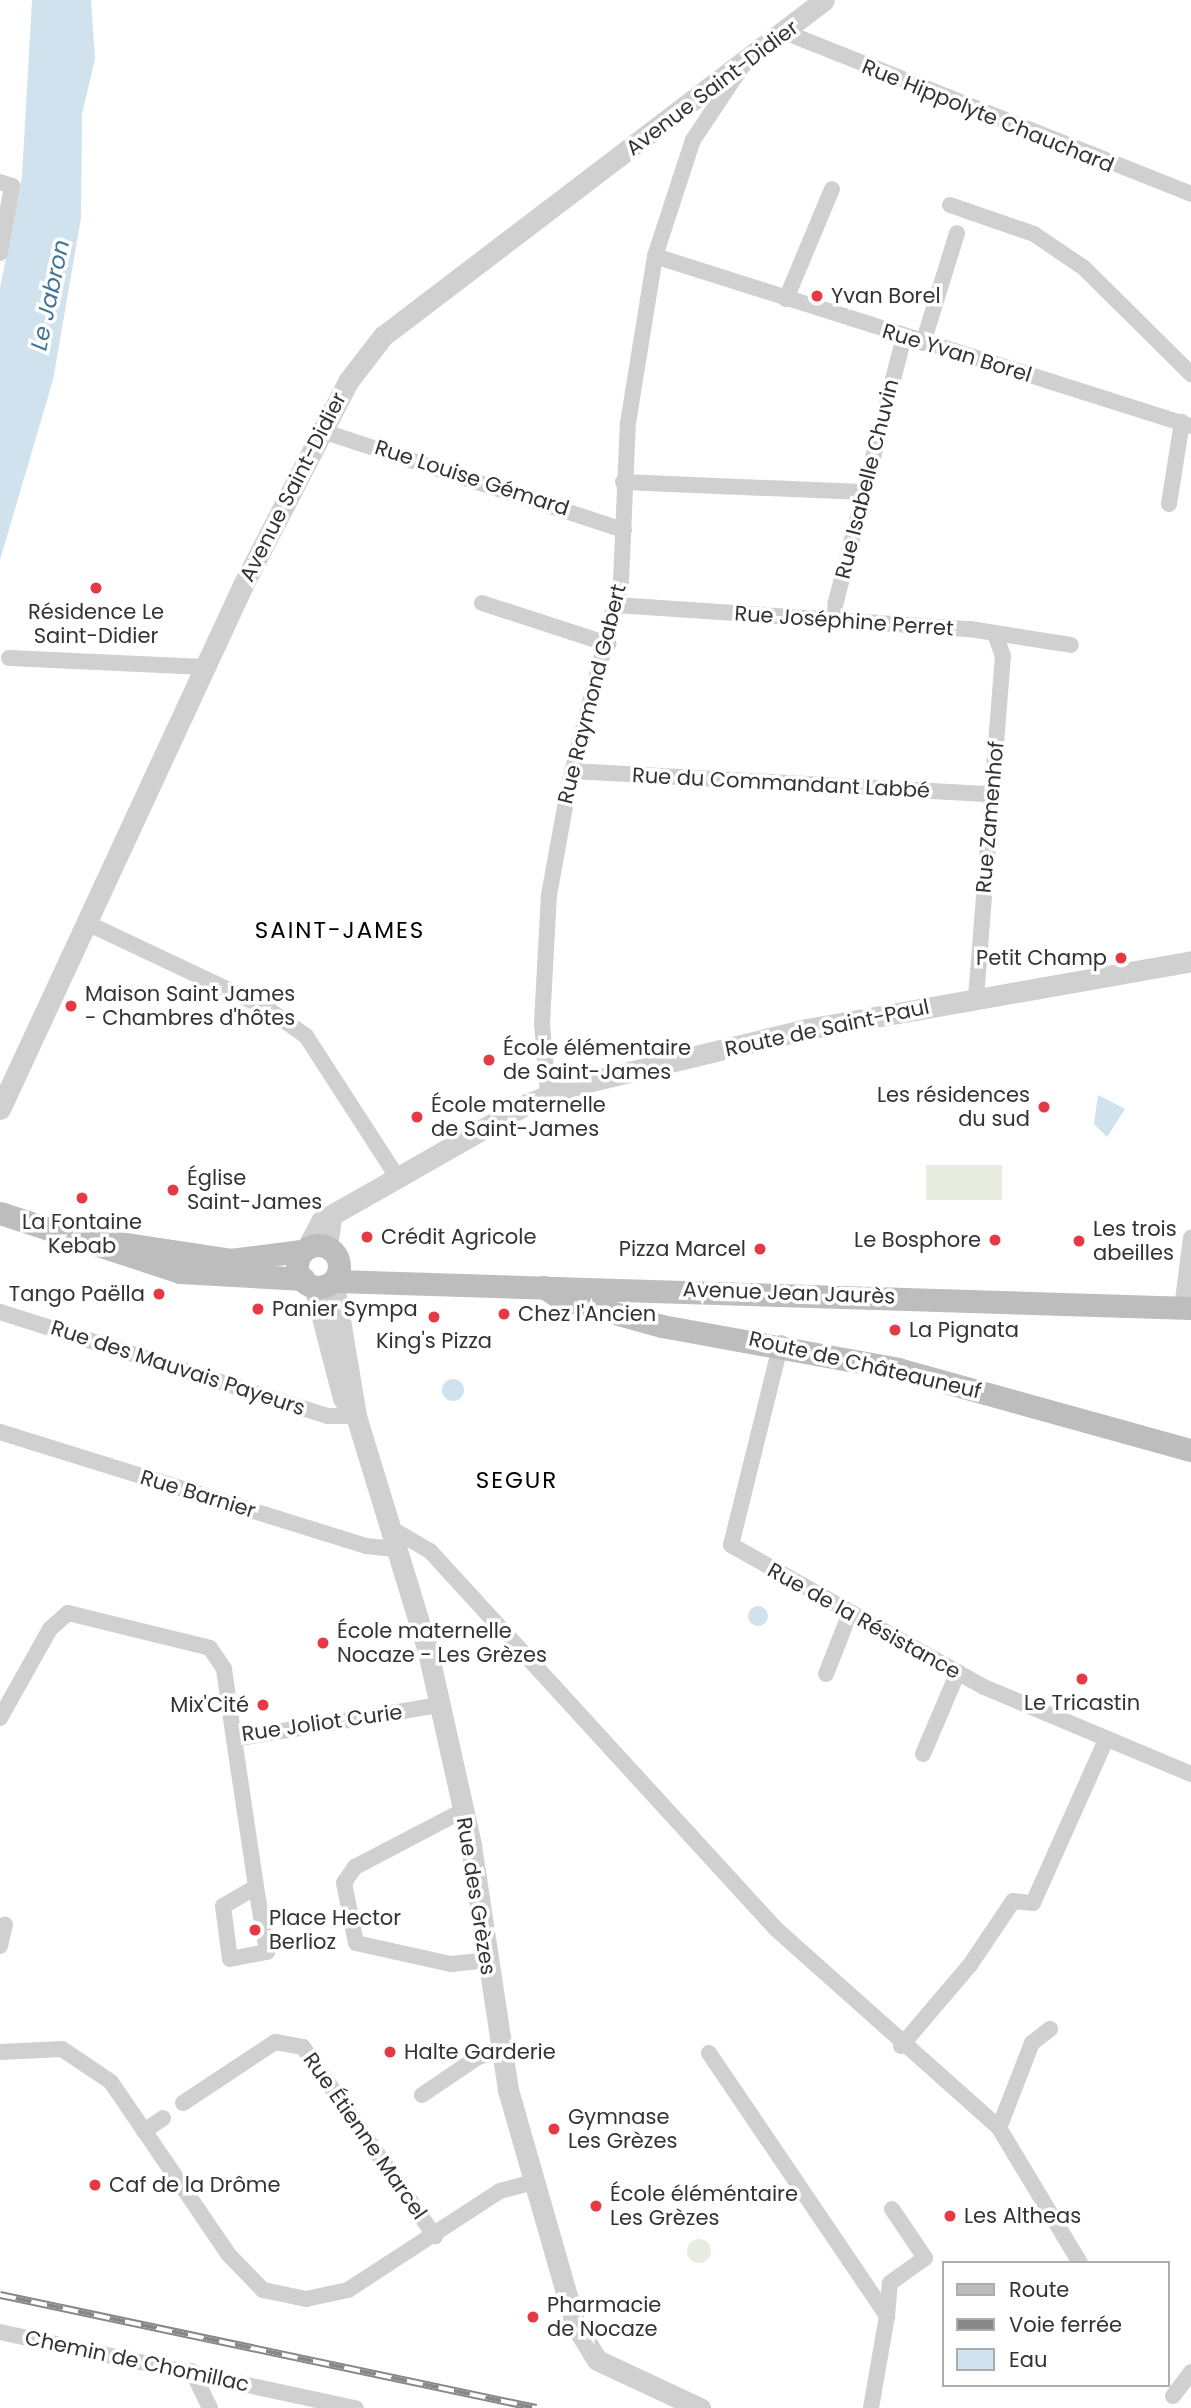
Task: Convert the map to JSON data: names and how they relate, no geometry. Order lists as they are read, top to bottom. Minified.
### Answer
{"streets":{"main road":["Avenue Jean Jaurès","Route de Châteauneuf"],"street":["Avenue Saint-Didier","Rue Hippolyte Chauchard","Rue Yvan Borel","Rue Louise Gémard","Rue Isabelle Chuvin","Rue Joséphine Perret","Rue Raymond Gabert","Rue du Commandant Labbé","Rue Zamenhof","Route de Saint-Paul","Rue des Mauvais Payeurs","Rue Barnier","Rue de la Résistance","Rue Joliot Curie","Rue des Grèzes","Rue Étienne Marcel","Chemin de Chomillac"]},"crossings":[["Avenue Saint-Didier","Rue Hippolyte Chauchard"],["Avenue Saint-Didier","Rue Louise Gémard"],["Avenue Saint-Didier","Rue Raymond Gabert"],["Rue Yvan Borel","Rue Isabelle Chuvin"],["Rue Yvan Borel","Rue Raymond Gabert"],["Rue Louise Gémard","Rue Raymond Gabert"],["Rue Isabelle Chuvin","Rue Joséphine Perret"],["Rue Joséphine Perret","Rue Raymond Gabert"],["Rue Joséphine Perret","Rue Zamenhof"],["Rue Raymond Gabert","Rue du Commandant Labbé"],["Rue Raymond Gabert","Route de Saint-Paul"],["Rue du Commandant Labbé","Rue Zamenhof"],["Rue Zamenhof","Route de Saint-Paul"],["Route de Saint-Paul","Avenue Jean Jaurès"],["Route de Saint-Paul","Rue des Grèzes"],["Avenue Jean Jaurès","Route de Châteauneuf"],["Avenue Jean Jaurès","Rue des Grèzes"],["Route de Châteauneuf","Rue de la Résistance"],["Rue des Mauvais Payeurs","Rue des Grèzes"],["Rue Barnier","Rue des Grèzes"],["Rue Joliot Curie","Rue des Grèzes"]],"districts":["SAINT-JAMES","SEGUR"],"water":["Le Jabron"],"places":["Yvan Borel","Résidence Le Saint-Didier","Petit Champ","Maison Saint James - Chambres d'hôtes","École élémentaire de Saint-James","Les résidences du sud","École maternelle de Saint-James","Église Saint-James","La Fontaine Kebab","Crédit Agricole","Le Bosphore","Les trois abeilles","Pizza Marcel","Tango Paëlla","Panier Sympa","Chez l'Ancien","King's Pizza","La Pignata","École maternelle Nocaze - Les Grèzes","Le Tricastin","Mix'Cité","Place Hector Berlioz","Halte Garderie","Gymnase Les Grèzes","Caf de la Drôme","École éléméntaire Les Grèzes","Les Altheas","Pharmacie de Nocaze"],"legend":["Route","Voie ferrée","Eau"]}
